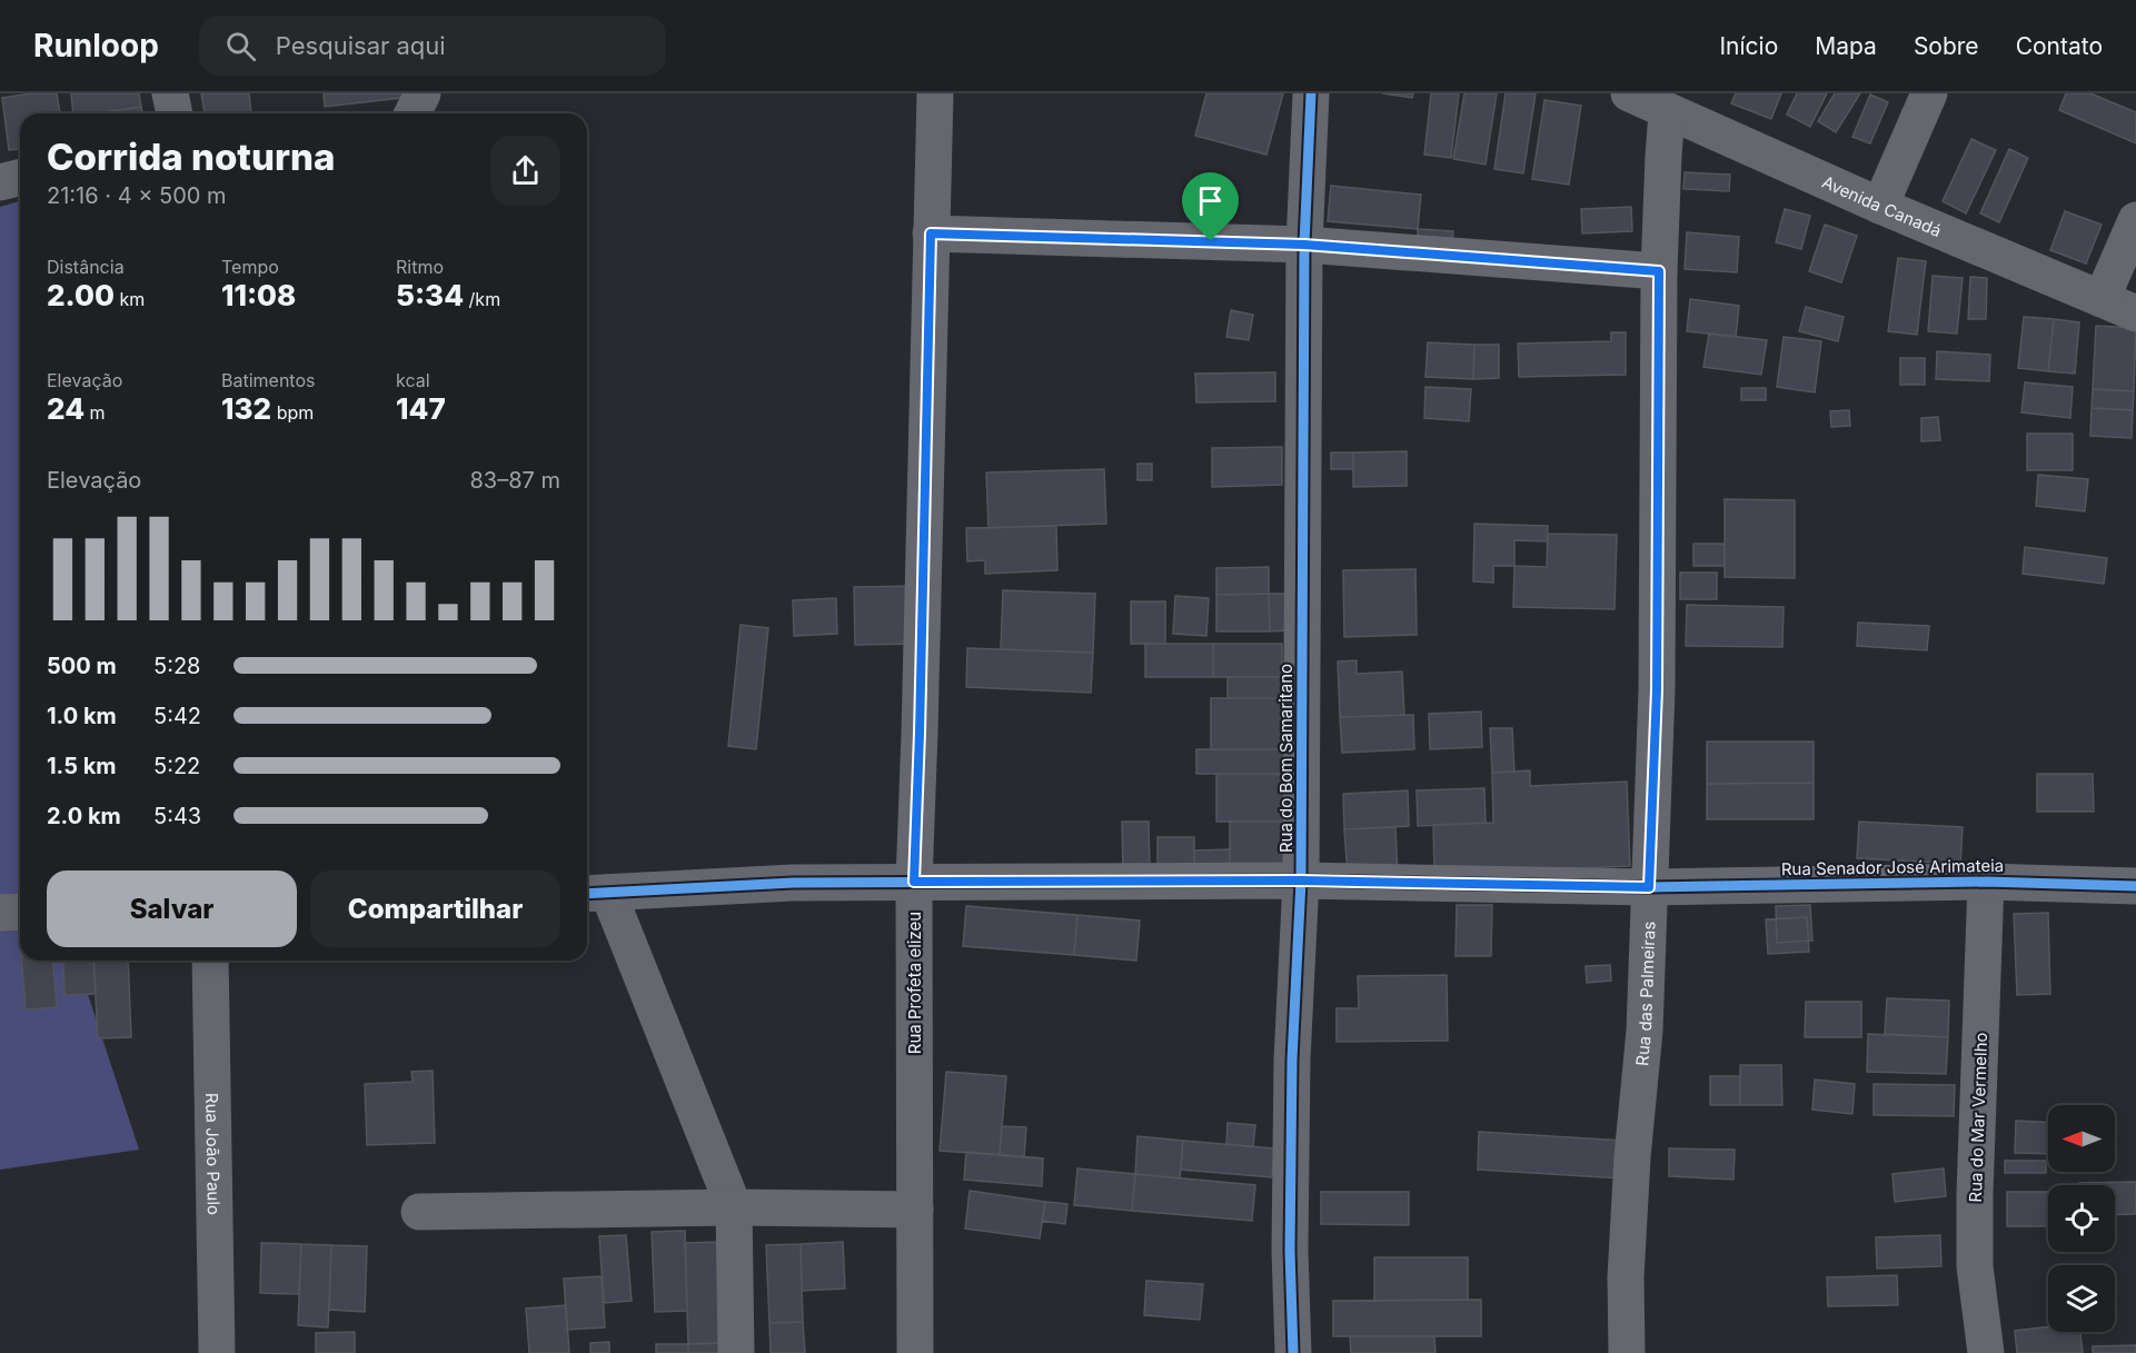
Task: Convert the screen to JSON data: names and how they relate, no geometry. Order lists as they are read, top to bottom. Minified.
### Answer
{"streets":{"street":["Avenida Canadá","Rua do Bom Samaritano","Rua Senador José Arimateia","Rua Profeta elizeu","Rua das Palmeiras","Rua do Mar Vermelho","Rua João Paulo"]},"crossings":[["Avenida Canadá","Rua das Palmeiras"],["Rua do Bom Samaritano","Rua Senador José Arimateia"],["Rua Senador José Arimateia","Rua Profeta elizeu"],["Rua Senador José Arimateia","Rua das Palmeiras"],["Rua Senador José Arimateia","Rua do Mar Vermelho"]],"north":"left","page":{"header":"Runloop","search":"Pesquisar aqui","nav":["Início","Mapa","Sobre","Contato"],"heading":["Corrida noturna","21:16 · 4 × 500 m"],"stats":[["Distância","2.00 km"],["Tempo","11:08"],["Ritmo","5:34 /km"],["Elevação","24 m"],["Batimentos","132 bpm"],["kcal","147"]],"chart":["Elevação","83–87 m"],"list":[{"name":"500 m","note":"5:28"},{"name":"1.0 km","note":"5:42"},{"name":"1.5 km","note":"5:22"},{"name":"2.0 km","note":"5:43"}],"buttons":["Salvar","Compartilhar"]}}
